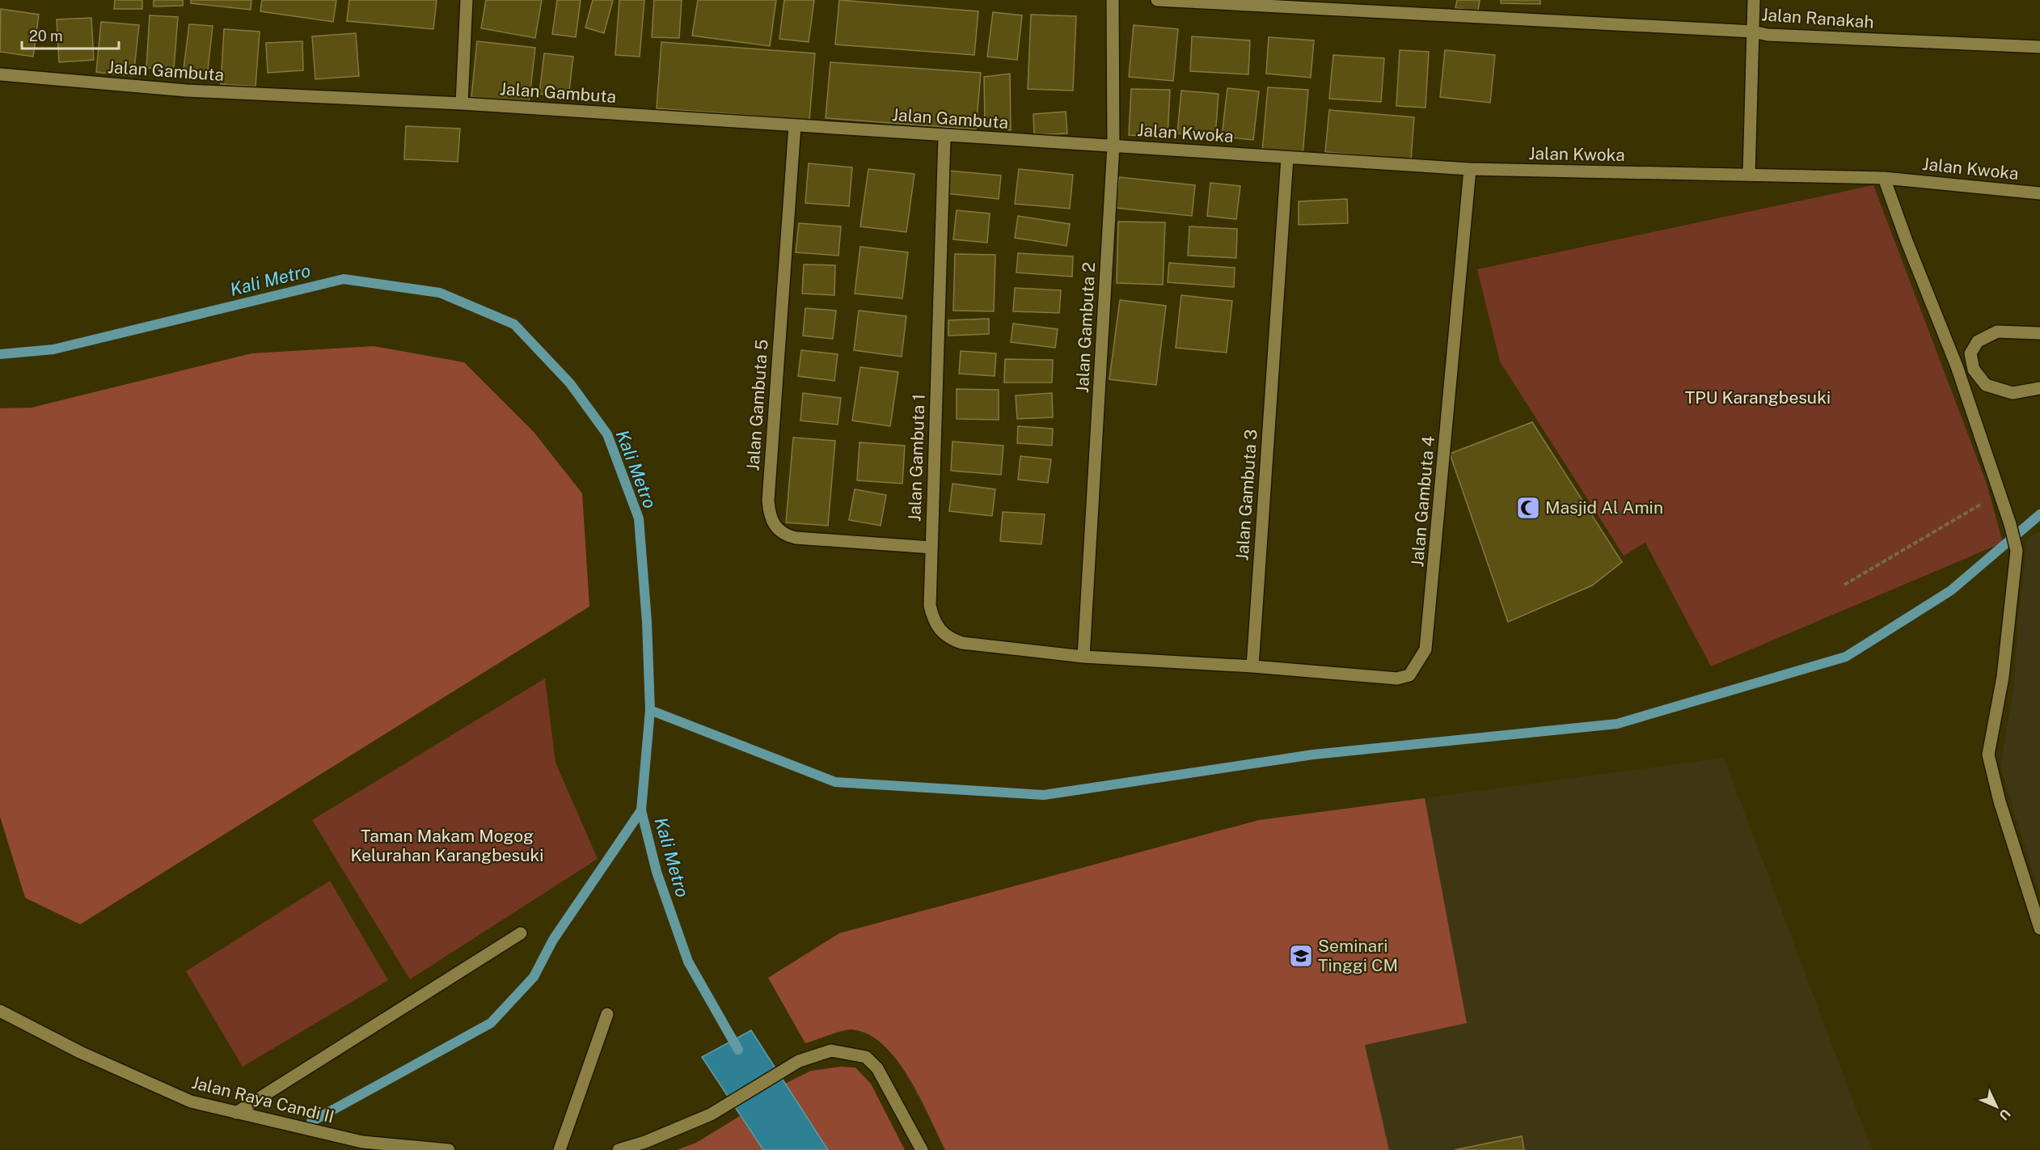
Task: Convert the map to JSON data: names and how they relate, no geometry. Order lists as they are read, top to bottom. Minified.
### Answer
{"streets":{"street":["Jalan Ranakah","Jalan Gambuta","Jalan Kwoka","Jalan Gambuta 2","Jalan Gambuta 5","Jalan Gambuta 1","Jalan Gambuta 3","Jalan Gambuta 4","Jalan Raya Candi II"]},"crossings":[["Jalan Gambuta","Jalan Kwoka"],["Jalan Gambuta","Jalan Gambuta 2"],["Jalan Gambuta","Jalan Gambuta 5"],["Jalan Gambuta","Jalan Gambuta 1"],["Jalan Kwoka","Jalan Gambuta 2"],["Jalan Kwoka","Jalan Gambuta 3"],["Jalan Kwoka","Jalan Gambuta 4"],["Jalan Gambuta 2","Jalan Gambuta 1"],["Jalan Gambuta 5","Jalan Gambuta 1"],["Jalan Gambuta 3","Jalan Gambuta 4"]],"water":["Kali Metro"],"parks":["TPU Karangbesuki","Taman Makam Mogog Kelurahan Karangbesuki"],"places":{"mosque":["Masjid Al Amin"],"school or university":["Seminari Tinggi CM"]},"scale_bar":"20 m","north":"bottom right"}
